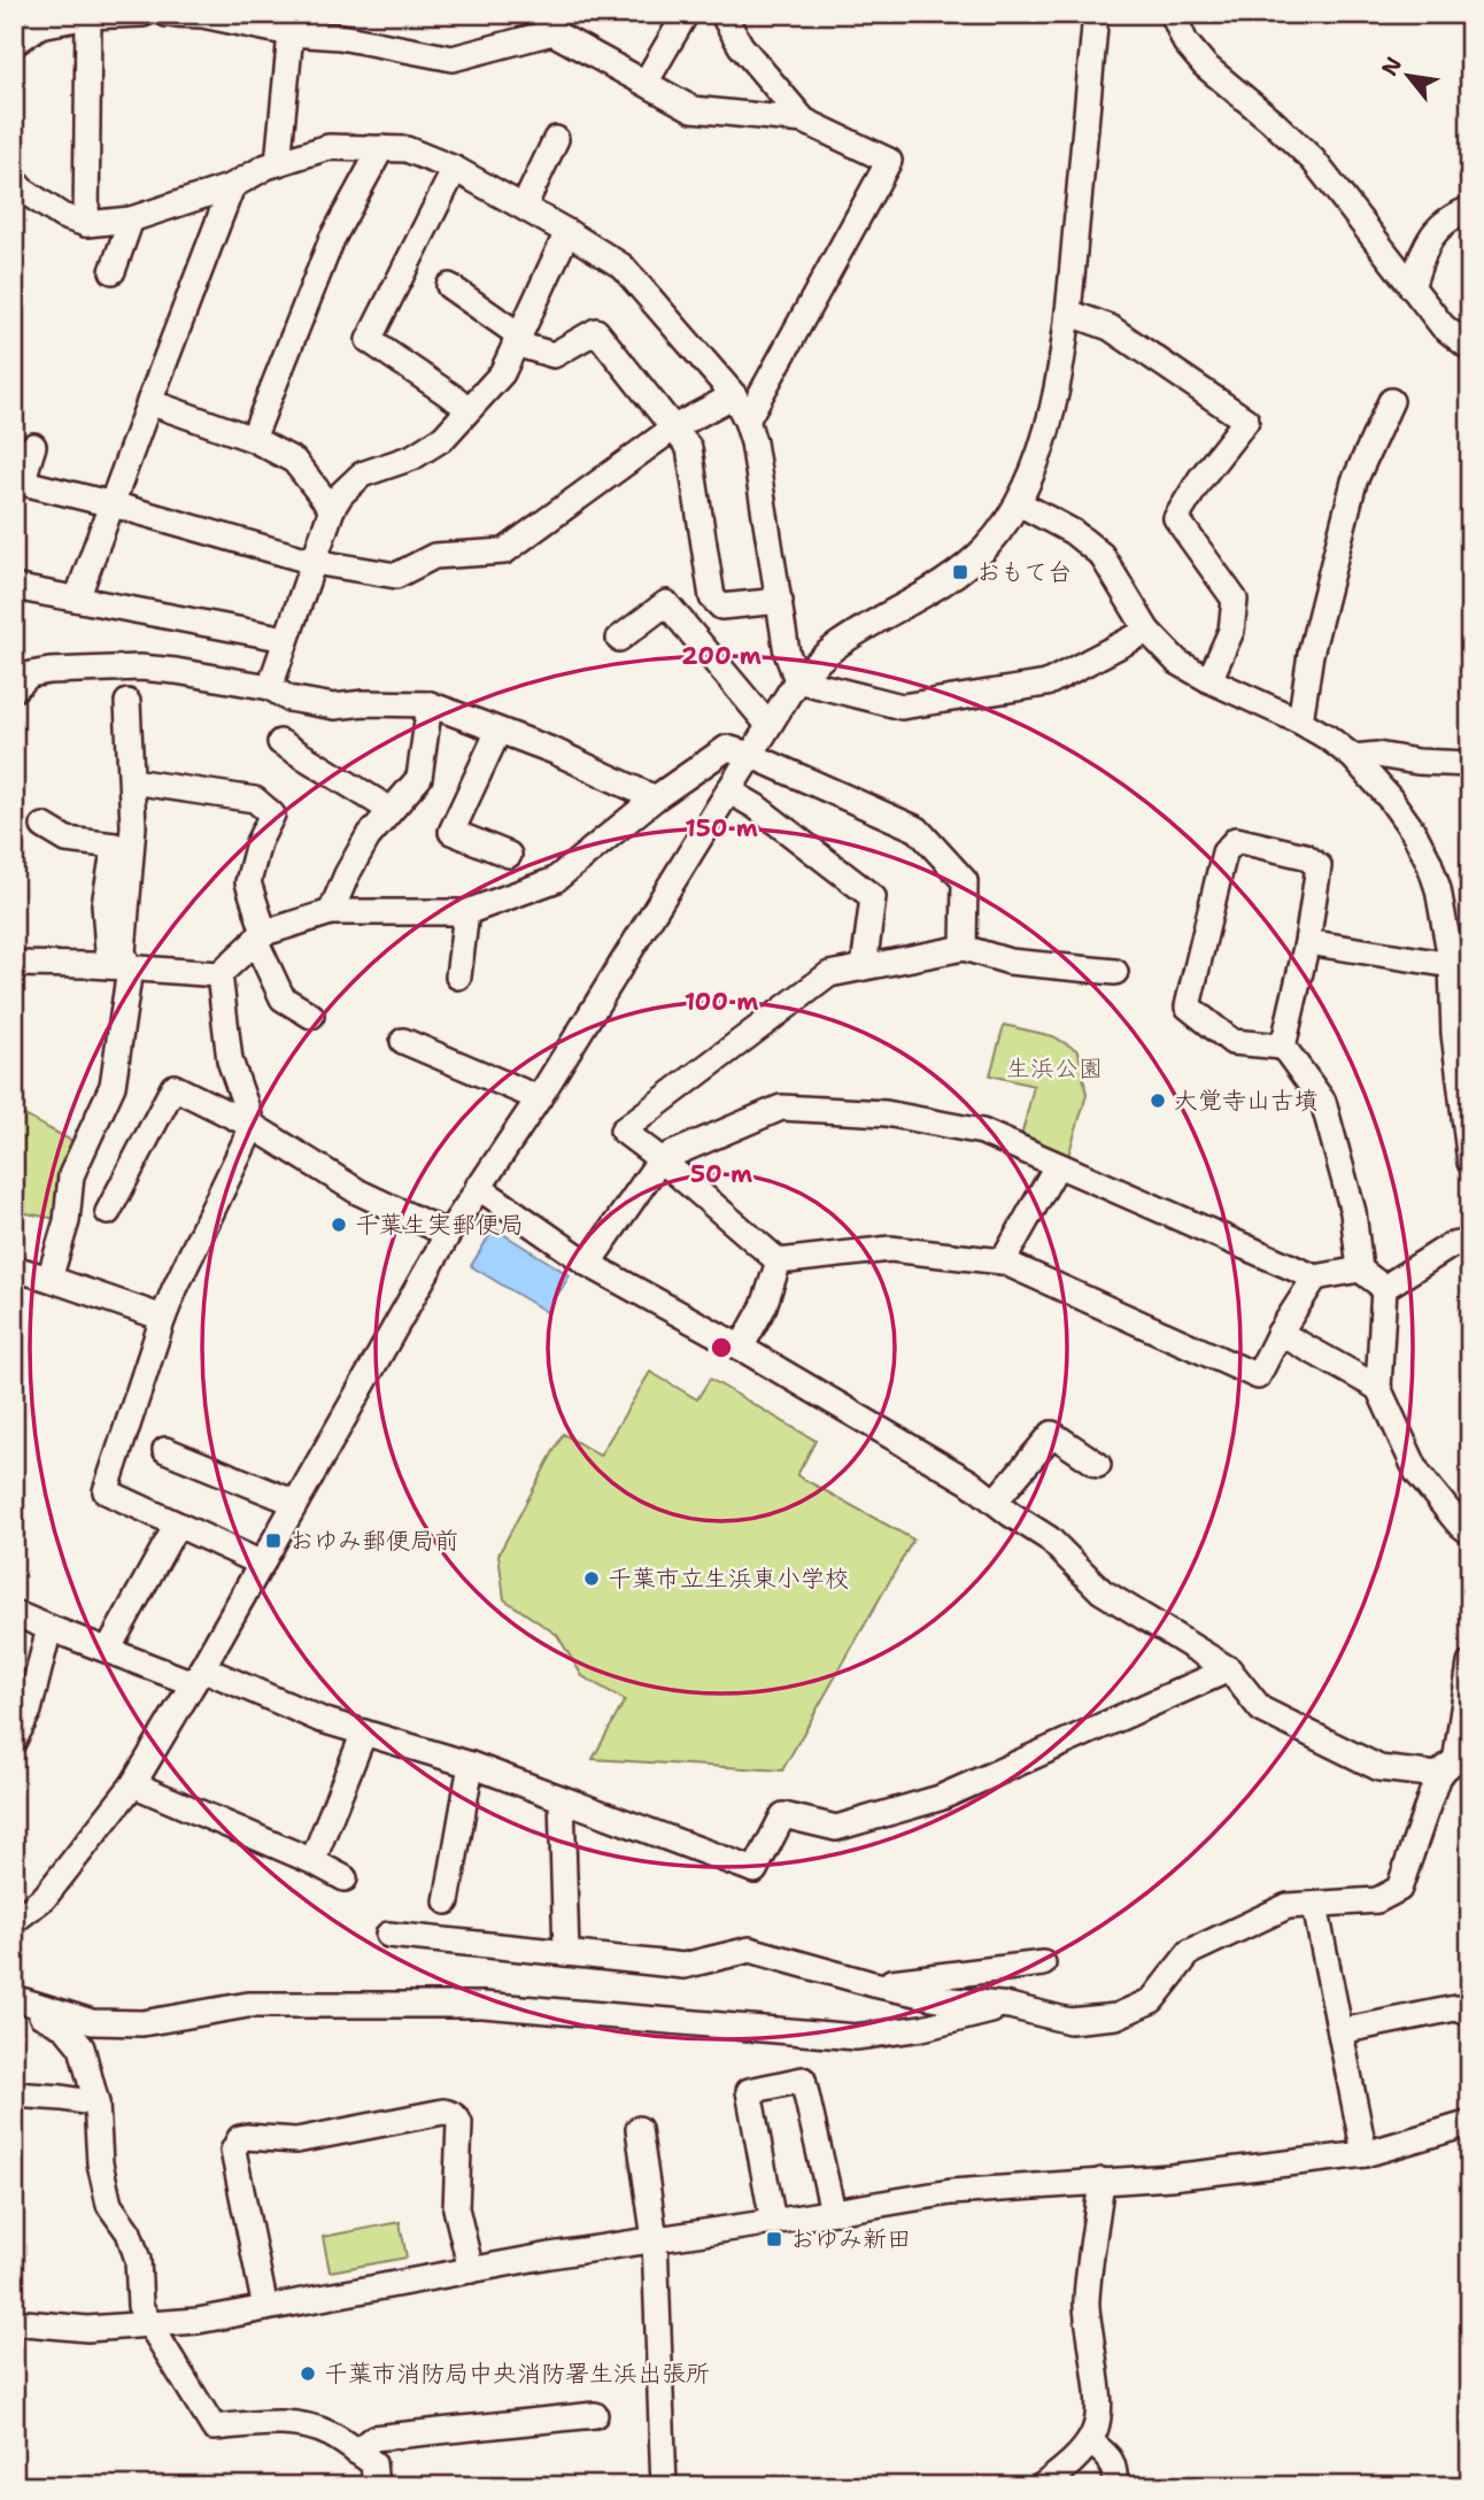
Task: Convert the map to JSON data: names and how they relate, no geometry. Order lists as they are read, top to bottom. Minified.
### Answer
{"parks":["生浜公園"],"places":{"transit":["おもて台","おゆみ郵便局前","おゆみ新田"],"other":["大覚寺山古墳","千葉生実郵便局","千葉市立生浜東小学校","千葉市消防局中央消防署生浜出張所"]},"north":"top left","rings":["200 m","150 m","100 m","50 m"]}
